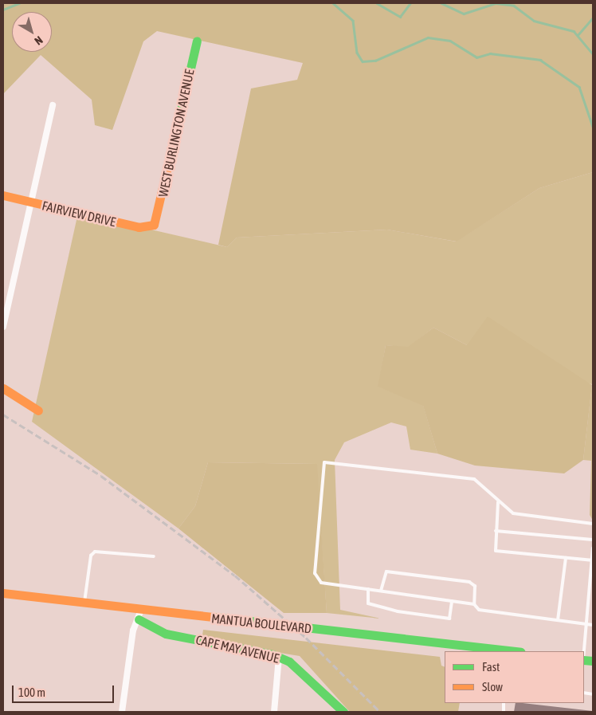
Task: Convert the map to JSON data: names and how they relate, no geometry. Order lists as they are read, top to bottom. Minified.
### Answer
{"streets":{"street":["WEST BURLINGTON AVENUE","FAIRVIEW DRIVE","MANTUA BOULEVARD","CAPE MAY AVENUE"]},"crossings":[["WEST BURLINGTON AVENUE","FAIRVIEW DRIVE"]],"legend":["Fast","Slow"],"scale_bar":"100 m","north":"bottom right"}
